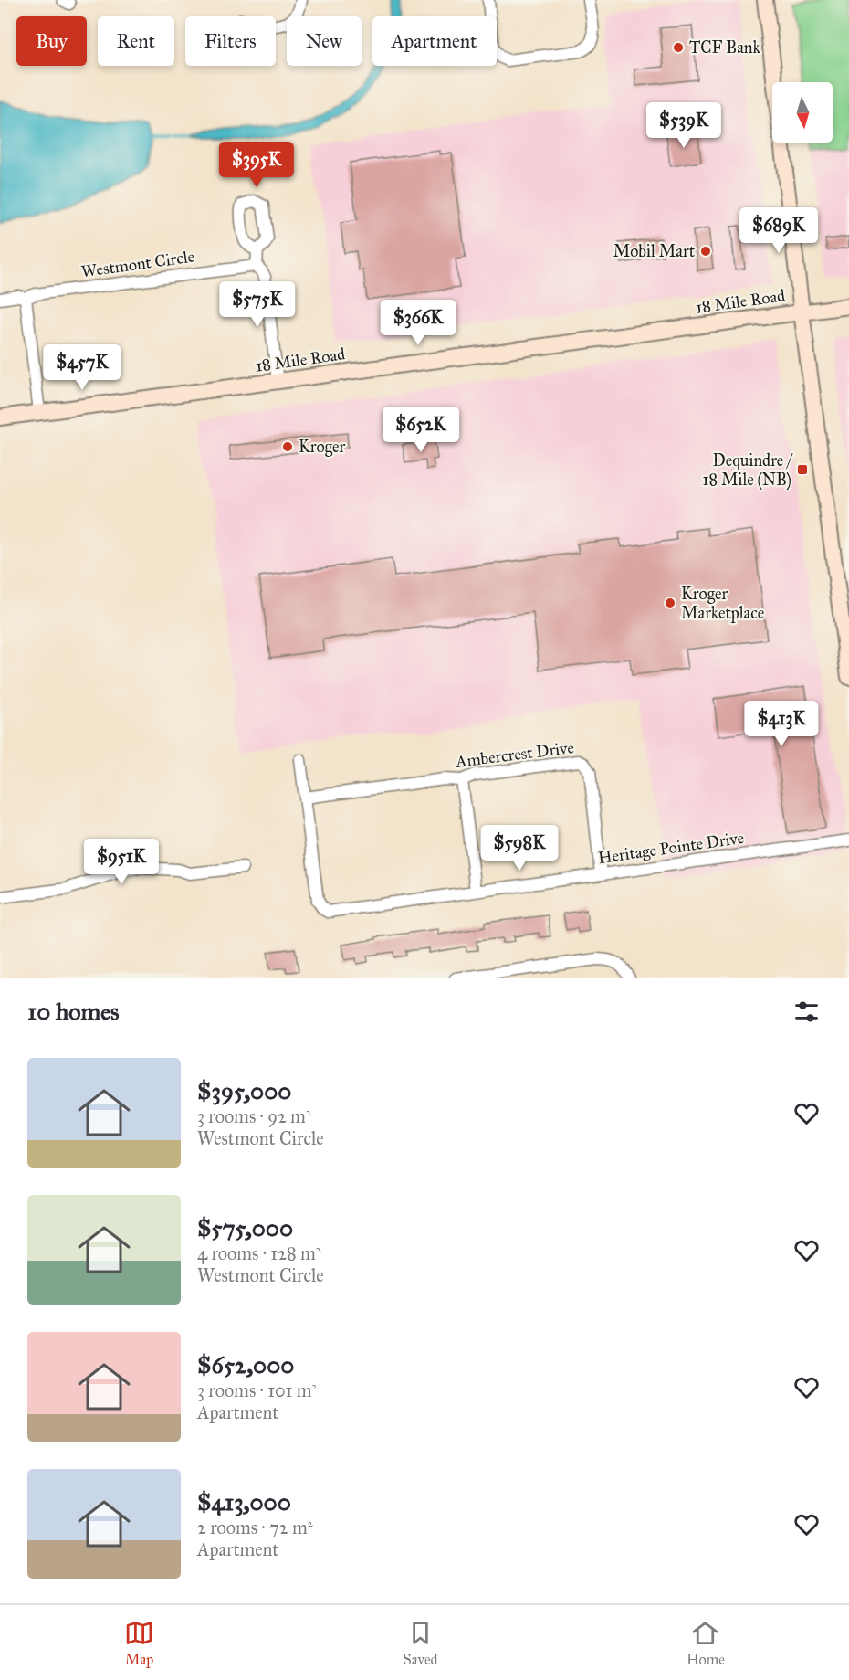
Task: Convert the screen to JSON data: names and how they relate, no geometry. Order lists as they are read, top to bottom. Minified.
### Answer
{"streets":{"main road":["18 Mile Road"],"street":["Westmont Circle","Ambercrest Drive","Heritage Pointe Drive"]},"crossings":[["Ambercrest Drive","Heritage Pointe Drive"]],"places":{"other":["TCF Bank","Mobil Mart","Kroger","Kroger Marketplace"],"transit":["Dequindre / 18 Mile (NB)"]},"north":"bottom","page":{"chip":["Buy","Rent","Filters","New","Apartment"],"price":["$539K","$395K","$689K","$575K","$366K","$457K","$652K","$413K","$598K","$951K"],"heading":"10 homes","list":[{"name":"$395,000","note":"3 rooms · 92 m² · Westmont Circle"},{"name":"$575,000","note":"4 rooms · 128 m² · Westmont Circle"},{"name":"$652,000","note":"3 rooms · 101 m² · Apartment"},{"name":"$413,000","note":"2 rooms · 72 m² · Apartment"}],"tabs":["Map","Saved","Home"]}}
